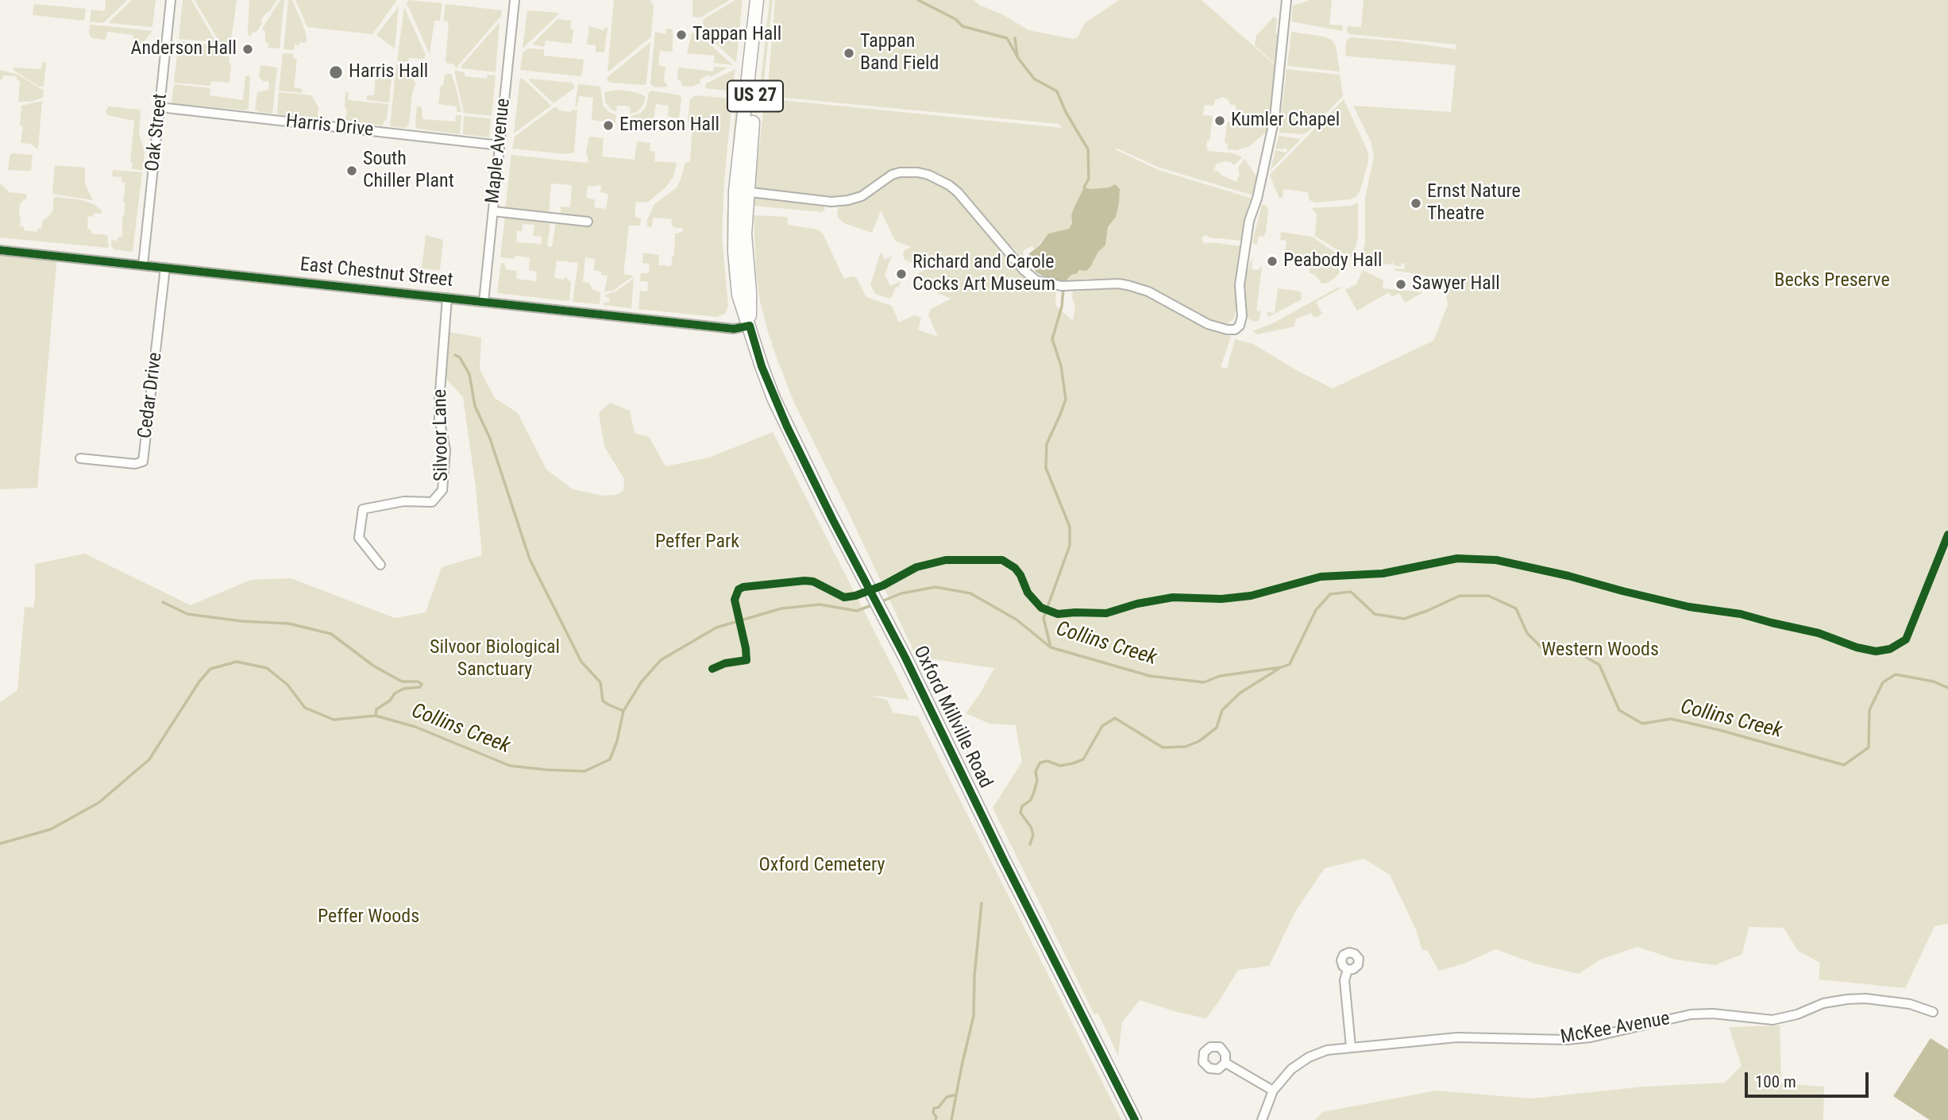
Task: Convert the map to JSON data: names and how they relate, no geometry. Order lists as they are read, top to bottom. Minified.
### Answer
{"streets":{"highway":["US 27","Oxford Millville Road"],"street":["Harris Drive","Oak Street","Maple Avenue","East Chestnut Street","Cedar Drive","Silvoor Lane","McKee Avenue"]},"crossings":[["US 27","East Chestnut Street"],["US 27","Oxford Millville Road"],["Harris Drive","Oak Street"],["Harris Drive","Maple Avenue"],["Oak Street","East Chestnut Street"],["Maple Avenue","East Chestnut Street"],["East Chestnut Street","Cedar Drive"],["East Chestnut Street","Silvoor Lane"],["East Chestnut Street","Oxford Millville Road"]],"water":["Collins Creek"],"parks":["Becks Preserve","Peffer Park","Silvoor Biological Sanctuary","Western Woods","Oxford Cemetery","Peffer Woods"],"places":["Tappan Hall","Anderson Hall","Tappan Band Field","Harris Hall","Kumler Chapel","Emerson Hall","South Chiller Plant","Ernst Nature Theatre","Peabody Hall","Richard and Carole Cocks Art Museum","Sawyer Hall"],"scale_bar":"100 m"}
